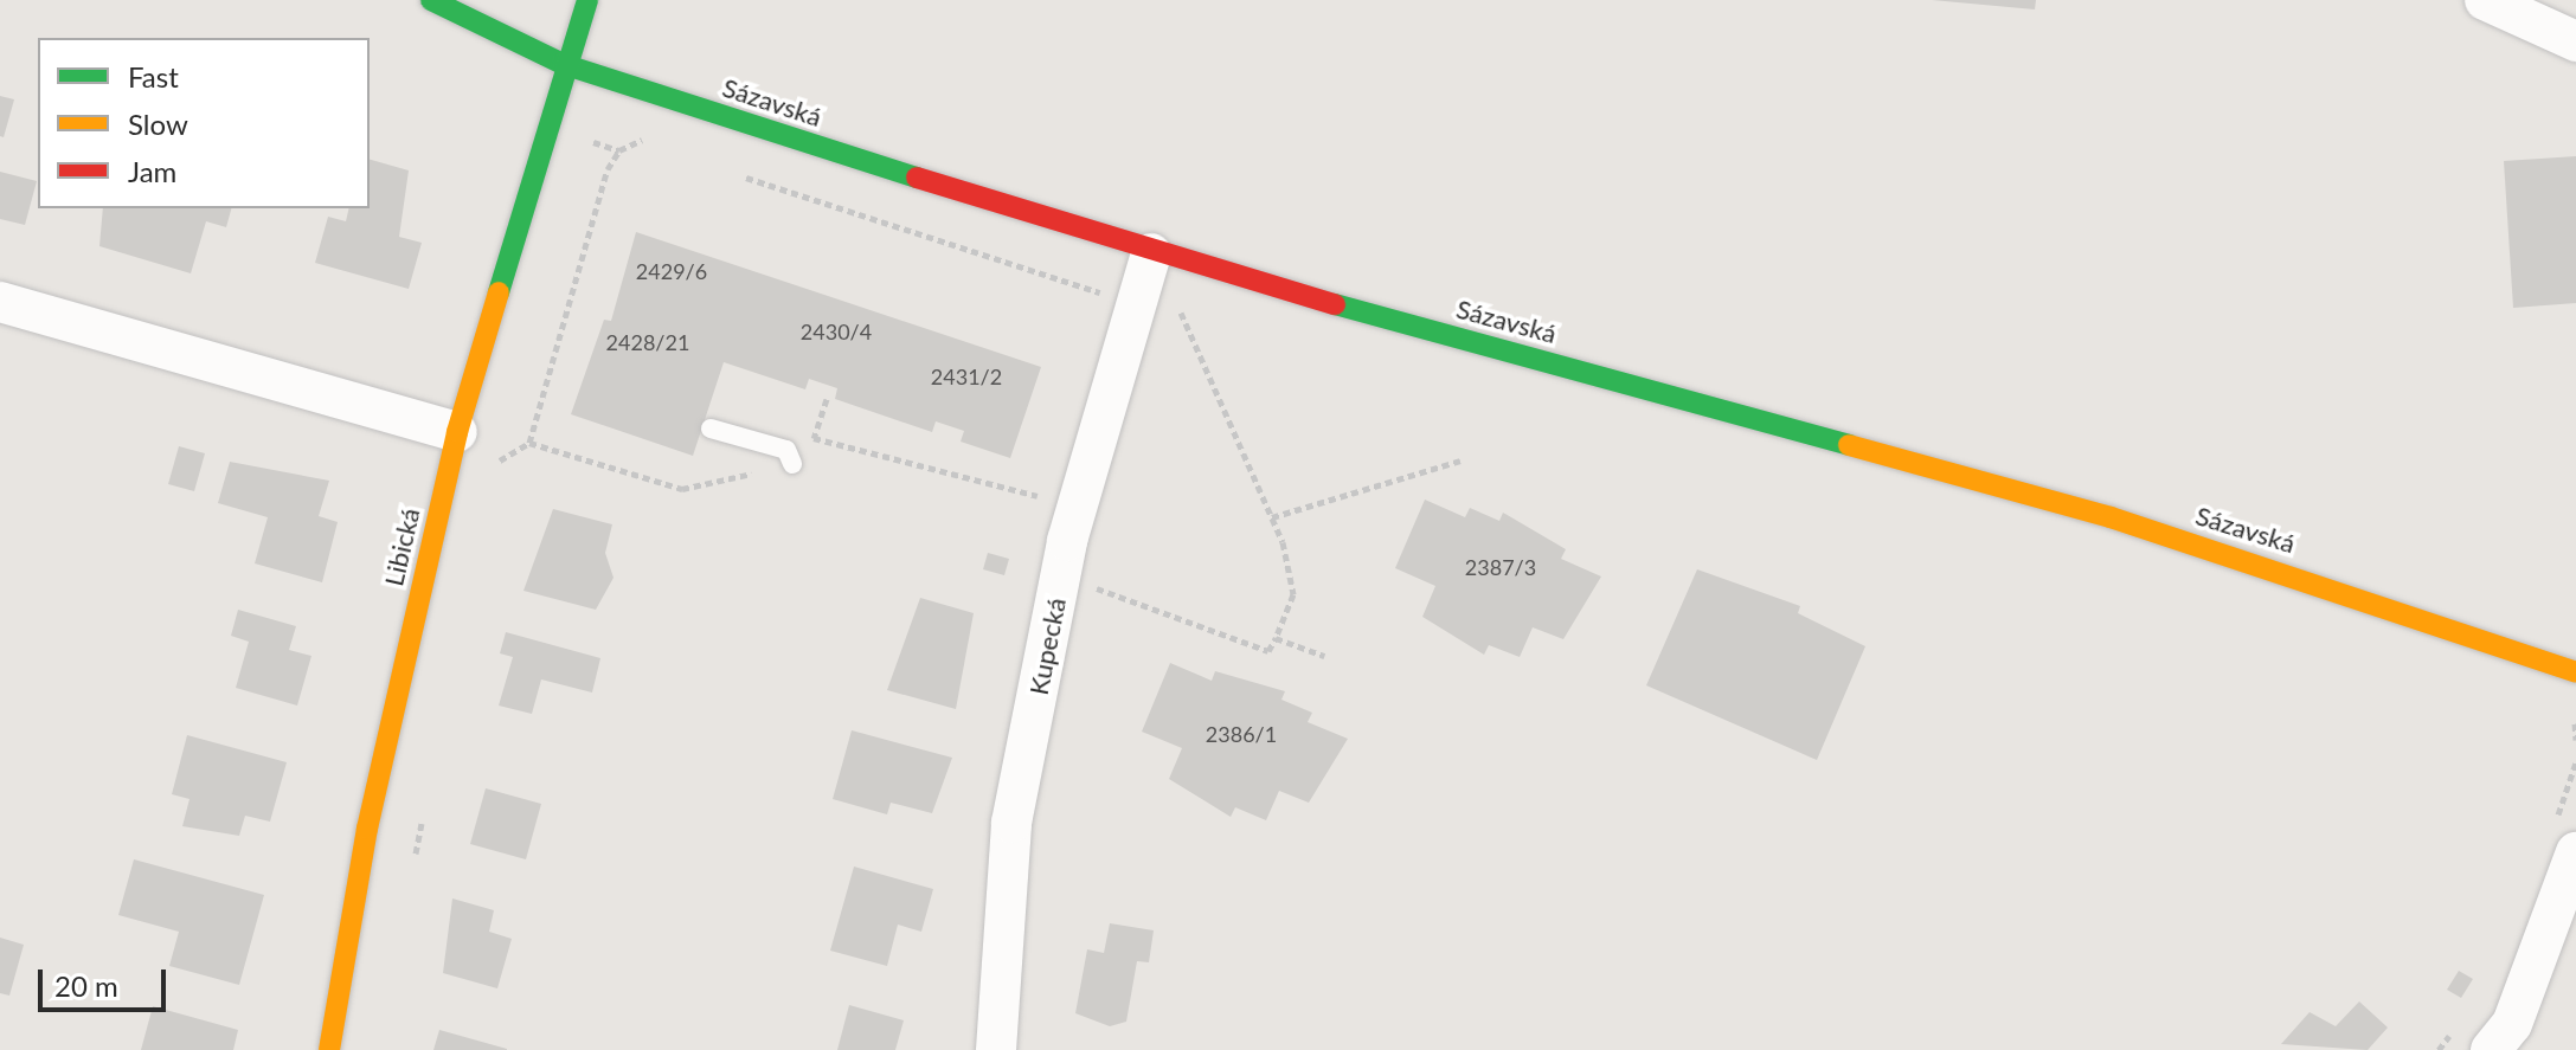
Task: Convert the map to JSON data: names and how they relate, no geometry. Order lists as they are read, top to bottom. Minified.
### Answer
{"streets":{"street":["Sázavská","Libická","Kupecká"]},"crossings":[["Sázavská","Libická"],["Sázavská","Kupecká"]],"house_numbers":["2429/6","2430/4","2428/21","2431/2","2387/3","2386/1"],"legend":["Fast","Slow","Jam"],"scale_bar":"20 m"}
